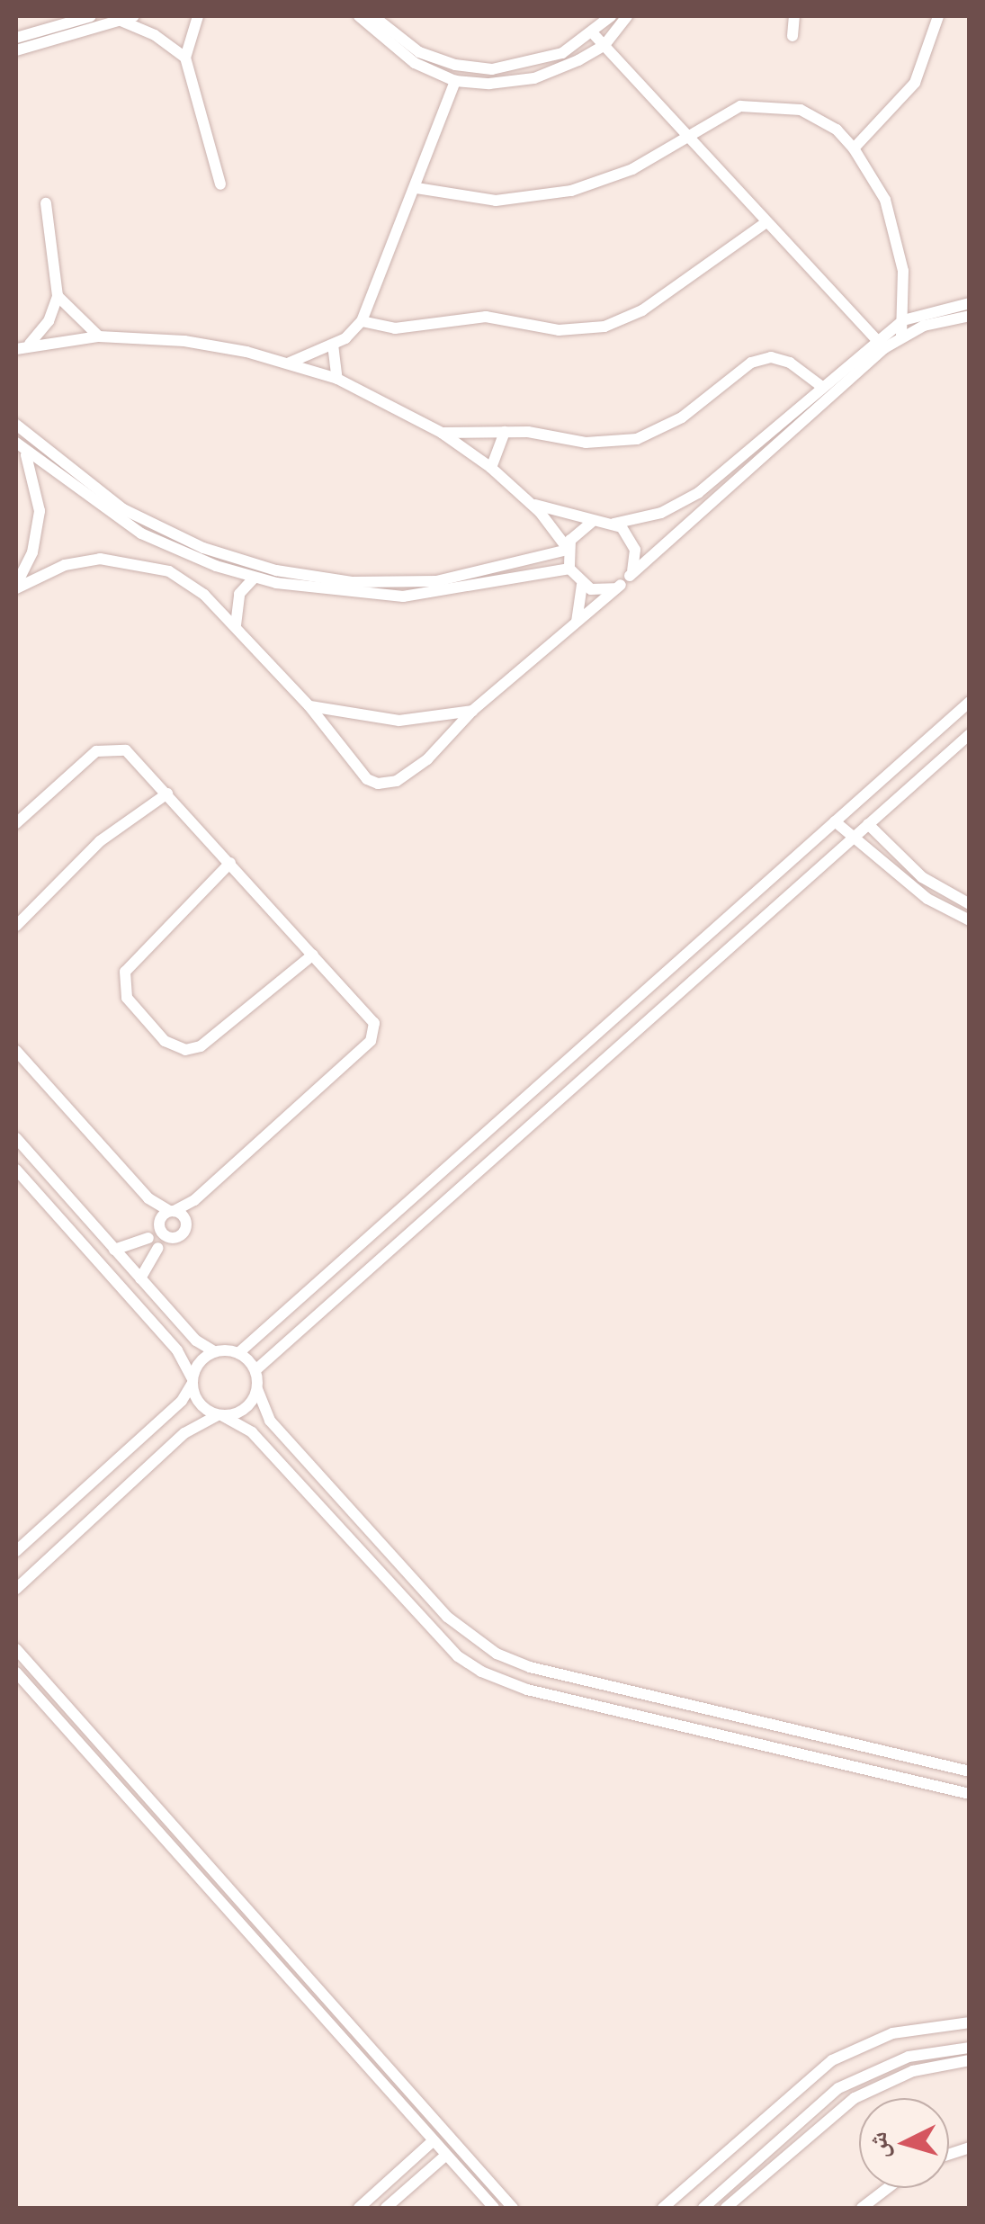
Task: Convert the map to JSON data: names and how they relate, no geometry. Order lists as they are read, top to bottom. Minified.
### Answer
{"north":"left"}
